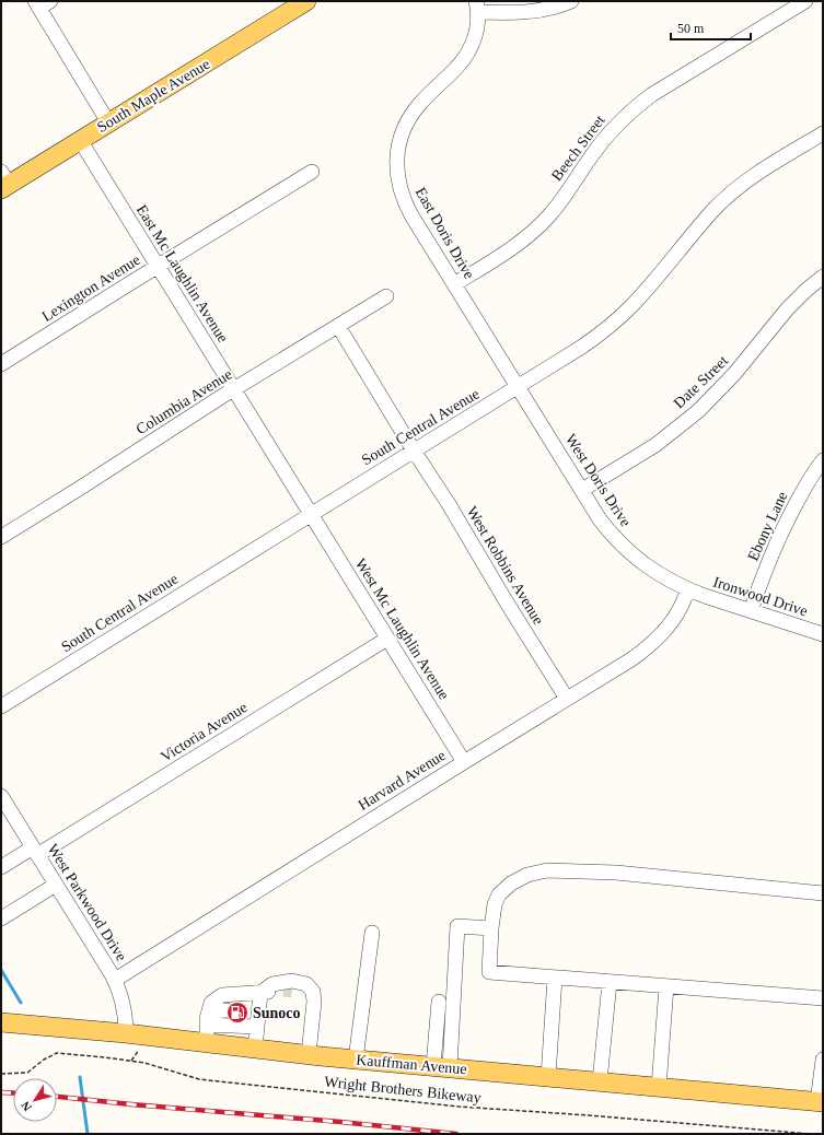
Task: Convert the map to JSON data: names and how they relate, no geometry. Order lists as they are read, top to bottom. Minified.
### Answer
{"streets":{"main road":["South Maple Avenue","Kauffman Avenue"],"street":["Beech Street","East Doris Drive","East Mc Laughlin Avenue","Lexington Avenue","Date Street","Columbia Avenue","South Central Avenue","West Doris Drive","Ebony Lane","West Robbins Avenue","Ironwood Drive","West Mc Laughlin Avenue","Victoria Avenue","Harvard Avenue","West Parkwood Drive"],"path":["Wright Brothers Bikeway"]},"crossings":[["South Maple Avenue","East Mc Laughlin Avenue"],["Beech Street","East Doris Drive"],["East Doris Drive","South Central Avenue"],["East Doris Drive","West Doris Drive"],["East Mc Laughlin Avenue","Lexington Avenue"],["East Mc Laughlin Avenue","Columbia Avenue"],["East Mc Laughlin Avenue","South Central Avenue"],["East Mc Laughlin Avenue","West Mc Laughlin Avenue"],["Date Street","West Doris Drive"],["Columbia Avenue","West Robbins Avenue"],["South Central Avenue","West Doris Drive"],["South Central Avenue","West Robbins Avenue"],["South Central Avenue","West Mc Laughlin Avenue"],["West Doris Drive","Ironwood Drive"],["West Doris Drive","Harvard Avenue"],["Ebony Lane","Ironwood Drive"],["West Robbins Avenue","Harvard Avenue"],["Ironwood Drive","Harvard Avenue"],["West Mc Laughlin Avenue","Victoria Avenue"],["West Mc Laughlin Avenue","Harvard Avenue"],["Victoria Avenue","West Parkwood Drive"],["Harvard Avenue","West Parkwood Drive"],["West Parkwood Drive","Kauffman Avenue"]],"places":{"fuel station":["Sunoco"]},"scale_bar":"50 m","north":"bottom left"}
